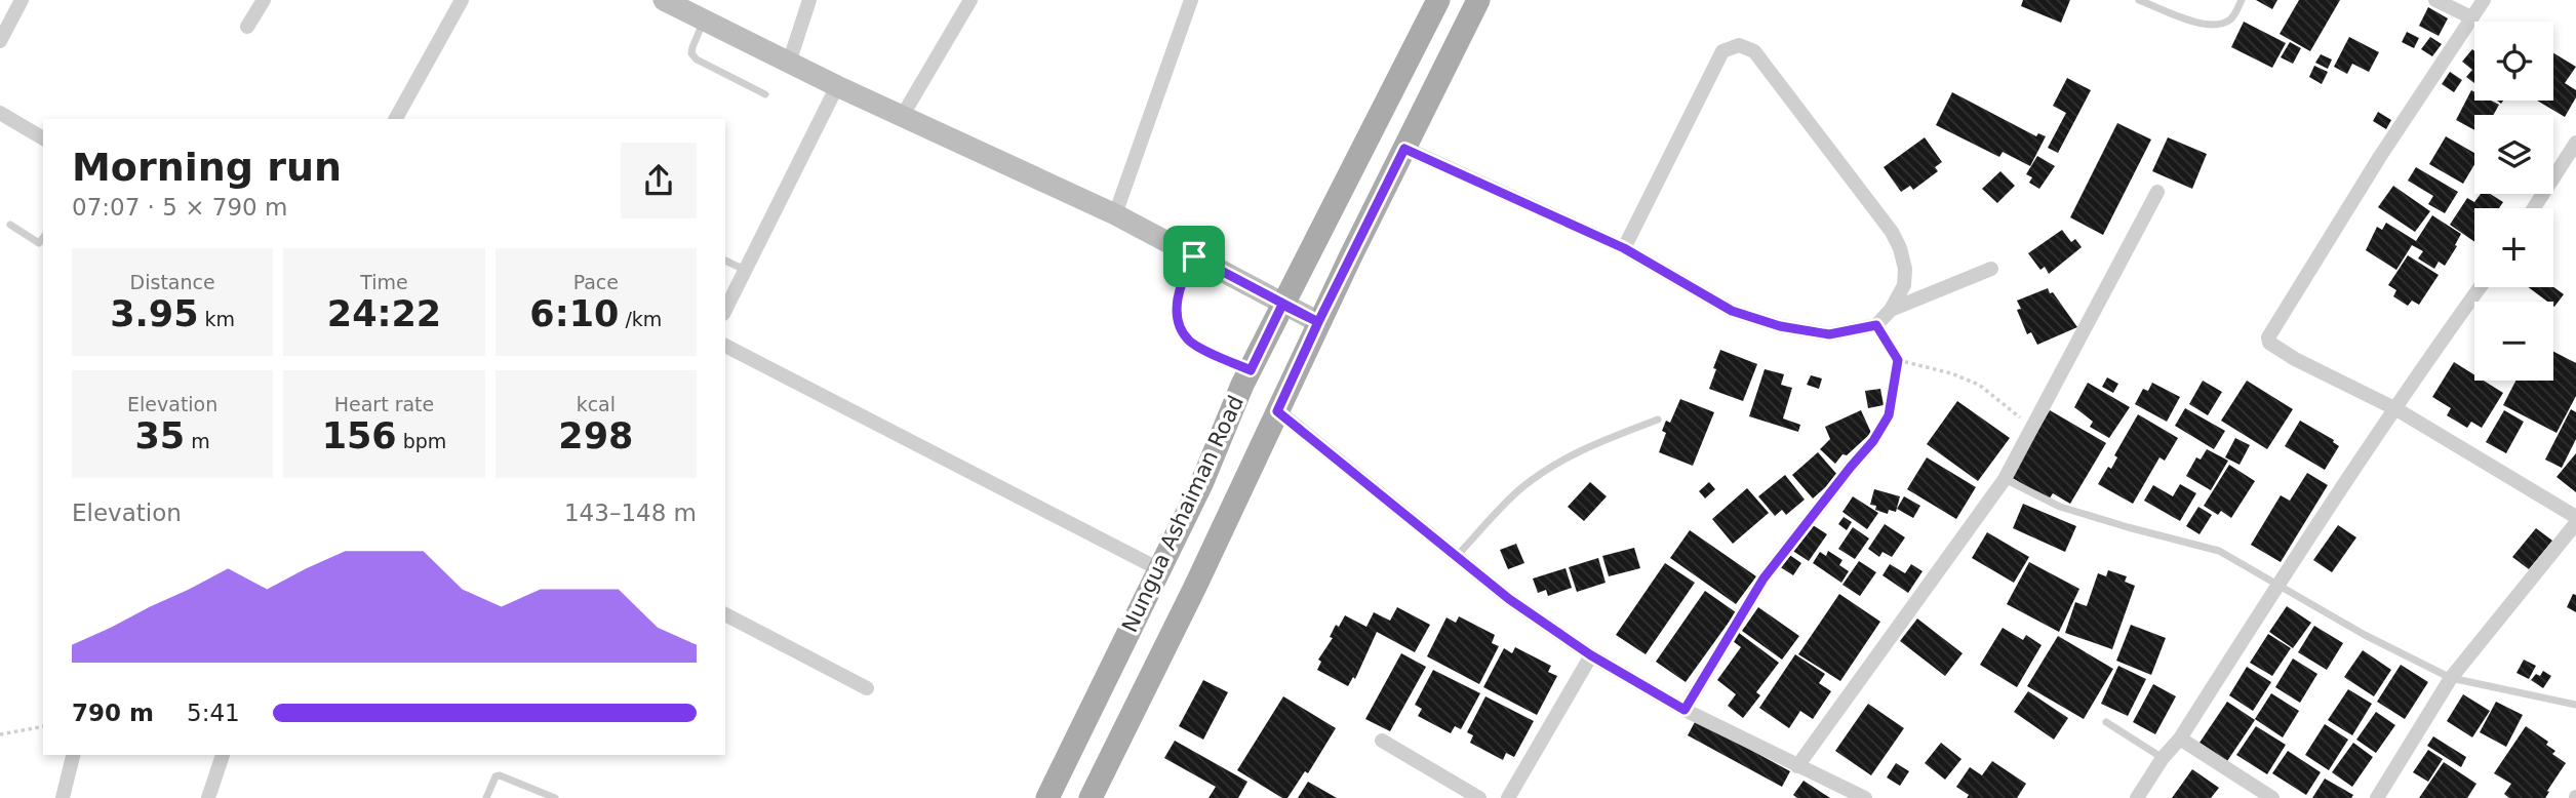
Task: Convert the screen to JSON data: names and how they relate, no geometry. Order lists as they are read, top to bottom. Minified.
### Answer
{"streets":{"main road":["Nungua Ashaiman Road"]},"page":{"map_buttons":["+","−"],"heading":["Morning run","07:07 · 5 × 790 m"],"stats":[["Distance","3.95 km"],["Time","24:22"],["Pace","6:10 /km"],["Elevation","35 m"],["Heart rate","156 bpm"],["kcal","298"]],"chart":["Elevation","143–148 m"],"list":[{"name":"790 m","note":"5:41"}]}}
